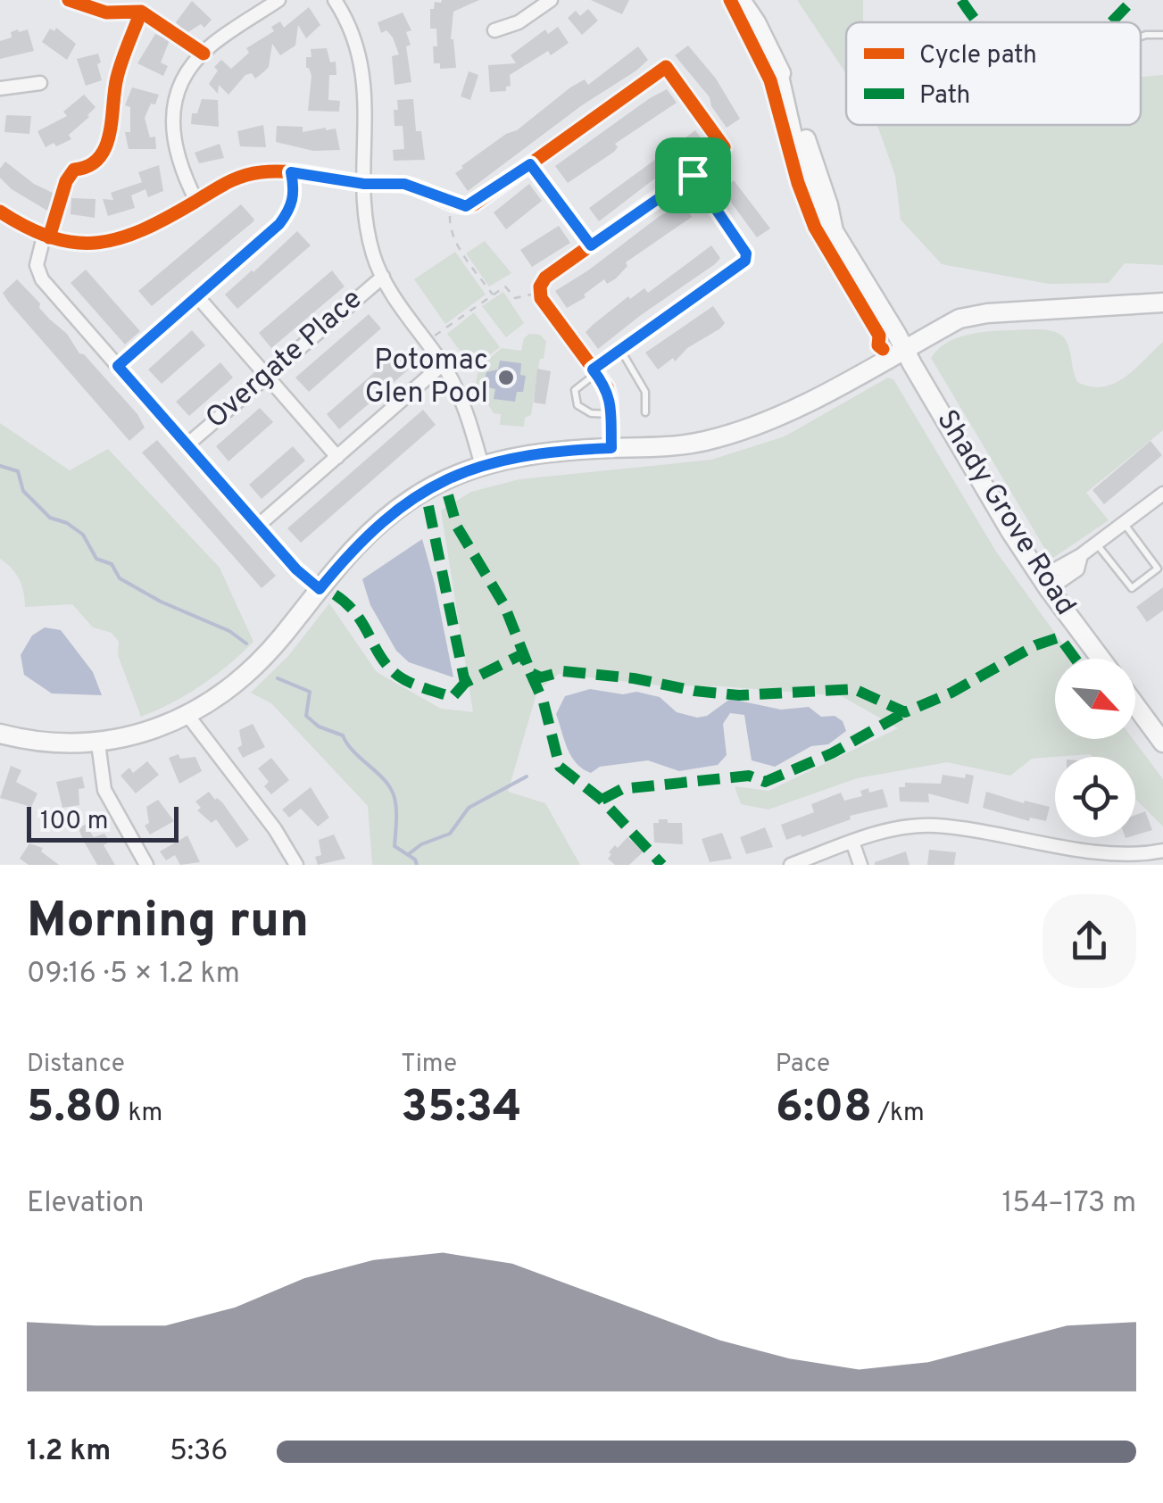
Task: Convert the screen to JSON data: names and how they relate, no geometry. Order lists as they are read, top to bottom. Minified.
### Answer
{"streets":{"main road":["Shady Grove Road"],"street":["Overgate Place"]},"places":["Potomac Glen Pool"],"legend":["Cycle path","Path"],"scale_bar":"100 m","north":"bottom right","page":{"scale":"100 m","heading":["Morning run","09:16 · 5 × 1.2 km"],"stats":[["Distance","5.80 km"],["Time","35:34"],["Pace","6:08 /km"]],"chart":["Elevation","154–173 m"],"list":[{"name":"1.2 km","note":"5:36"}]}}
